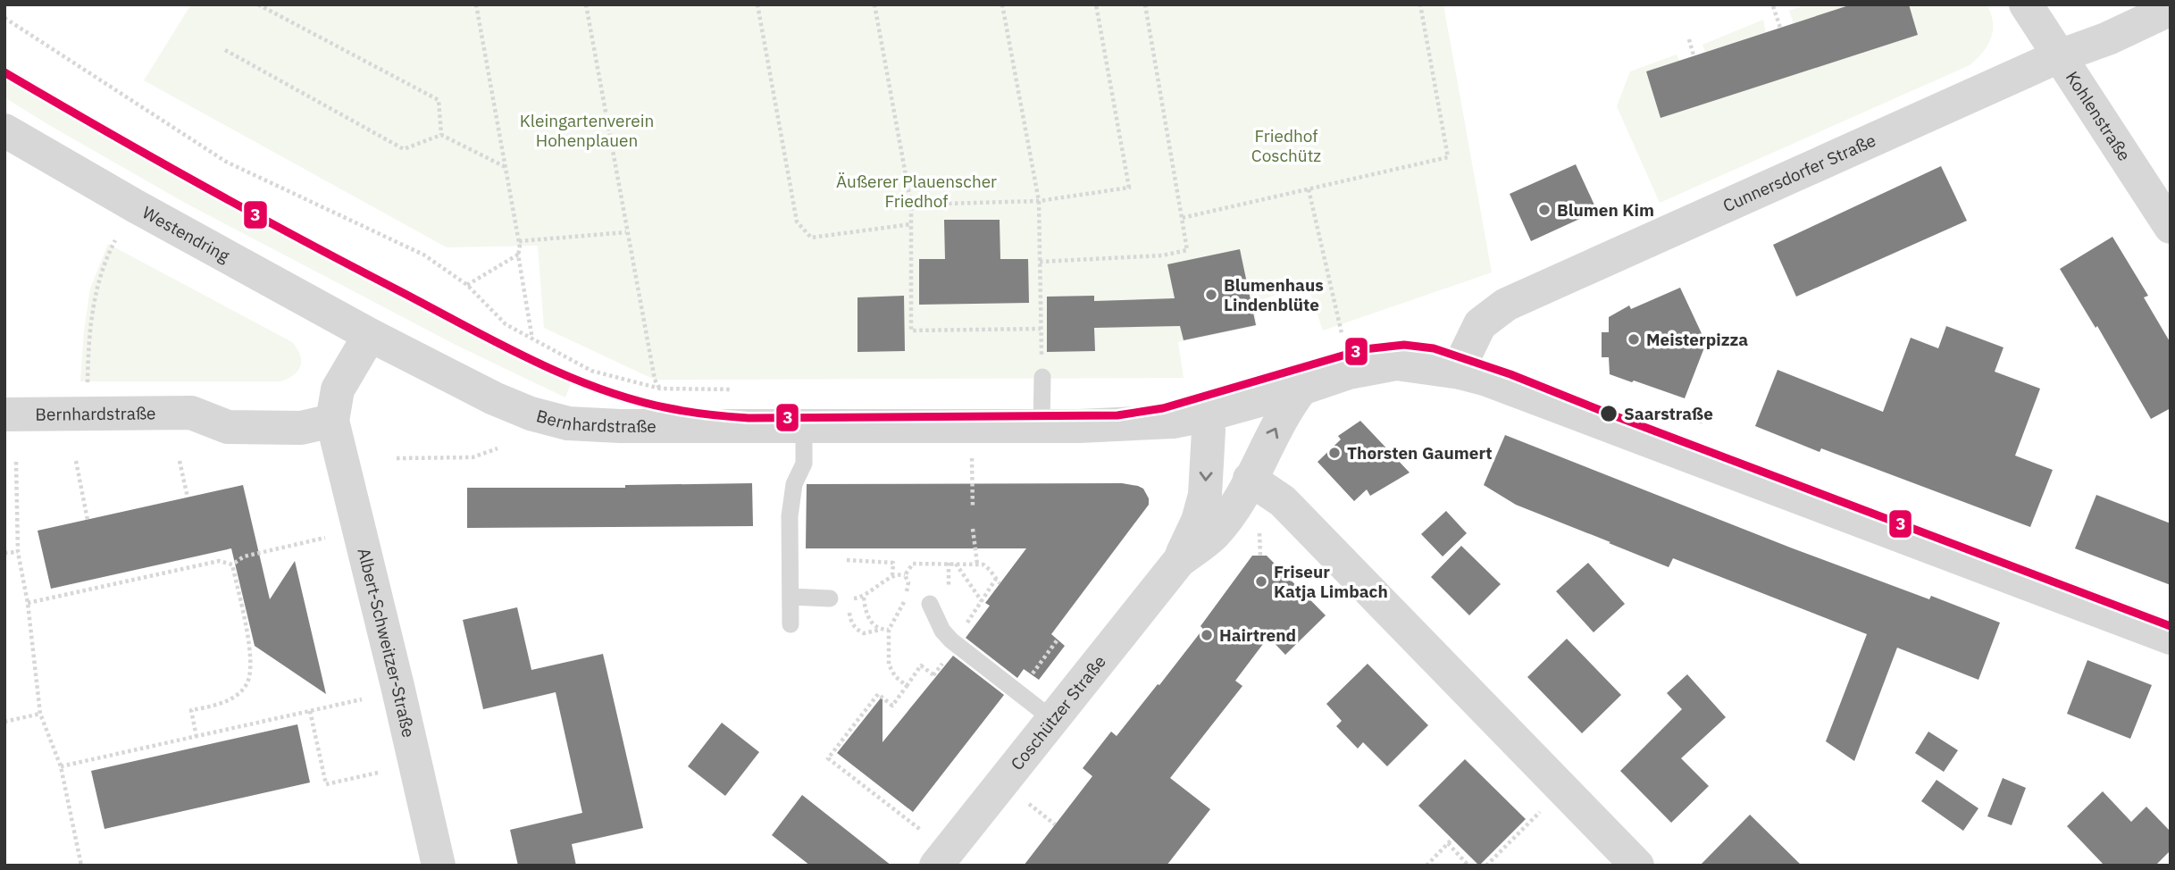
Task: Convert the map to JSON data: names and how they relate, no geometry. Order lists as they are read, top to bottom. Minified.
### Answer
{"streets":{"street":["Kohlenstraße","Cunnersdorfer Straße","Westendring","Bernhardstraße","Albert-Schweitzer-Straße","Coschützer Straße"]},"crossings":[["Kohlenstraße","Cunnersdorfer Straße"],["Cunnersdorfer Straße","Bernhardstraße"],["Westendring","Bernhardstraße"],["Bernhardstraße","Albert-Schweitzer-Straße"],["Bernhardstraße","Coschützer Straße"]],"parks":["Kleingartenverein Hohenplauen","Friedhof Coschütz","Äußerer Plauenscher Friedhof"],"places":["Blumen Kim","Blumenhaus Lindenblüte","Meisterpizza","Saarstraße","Thorsten Gaumert","Friseur Katja Limbach","Hairtrend"],"lines":["transit line 3"]}
